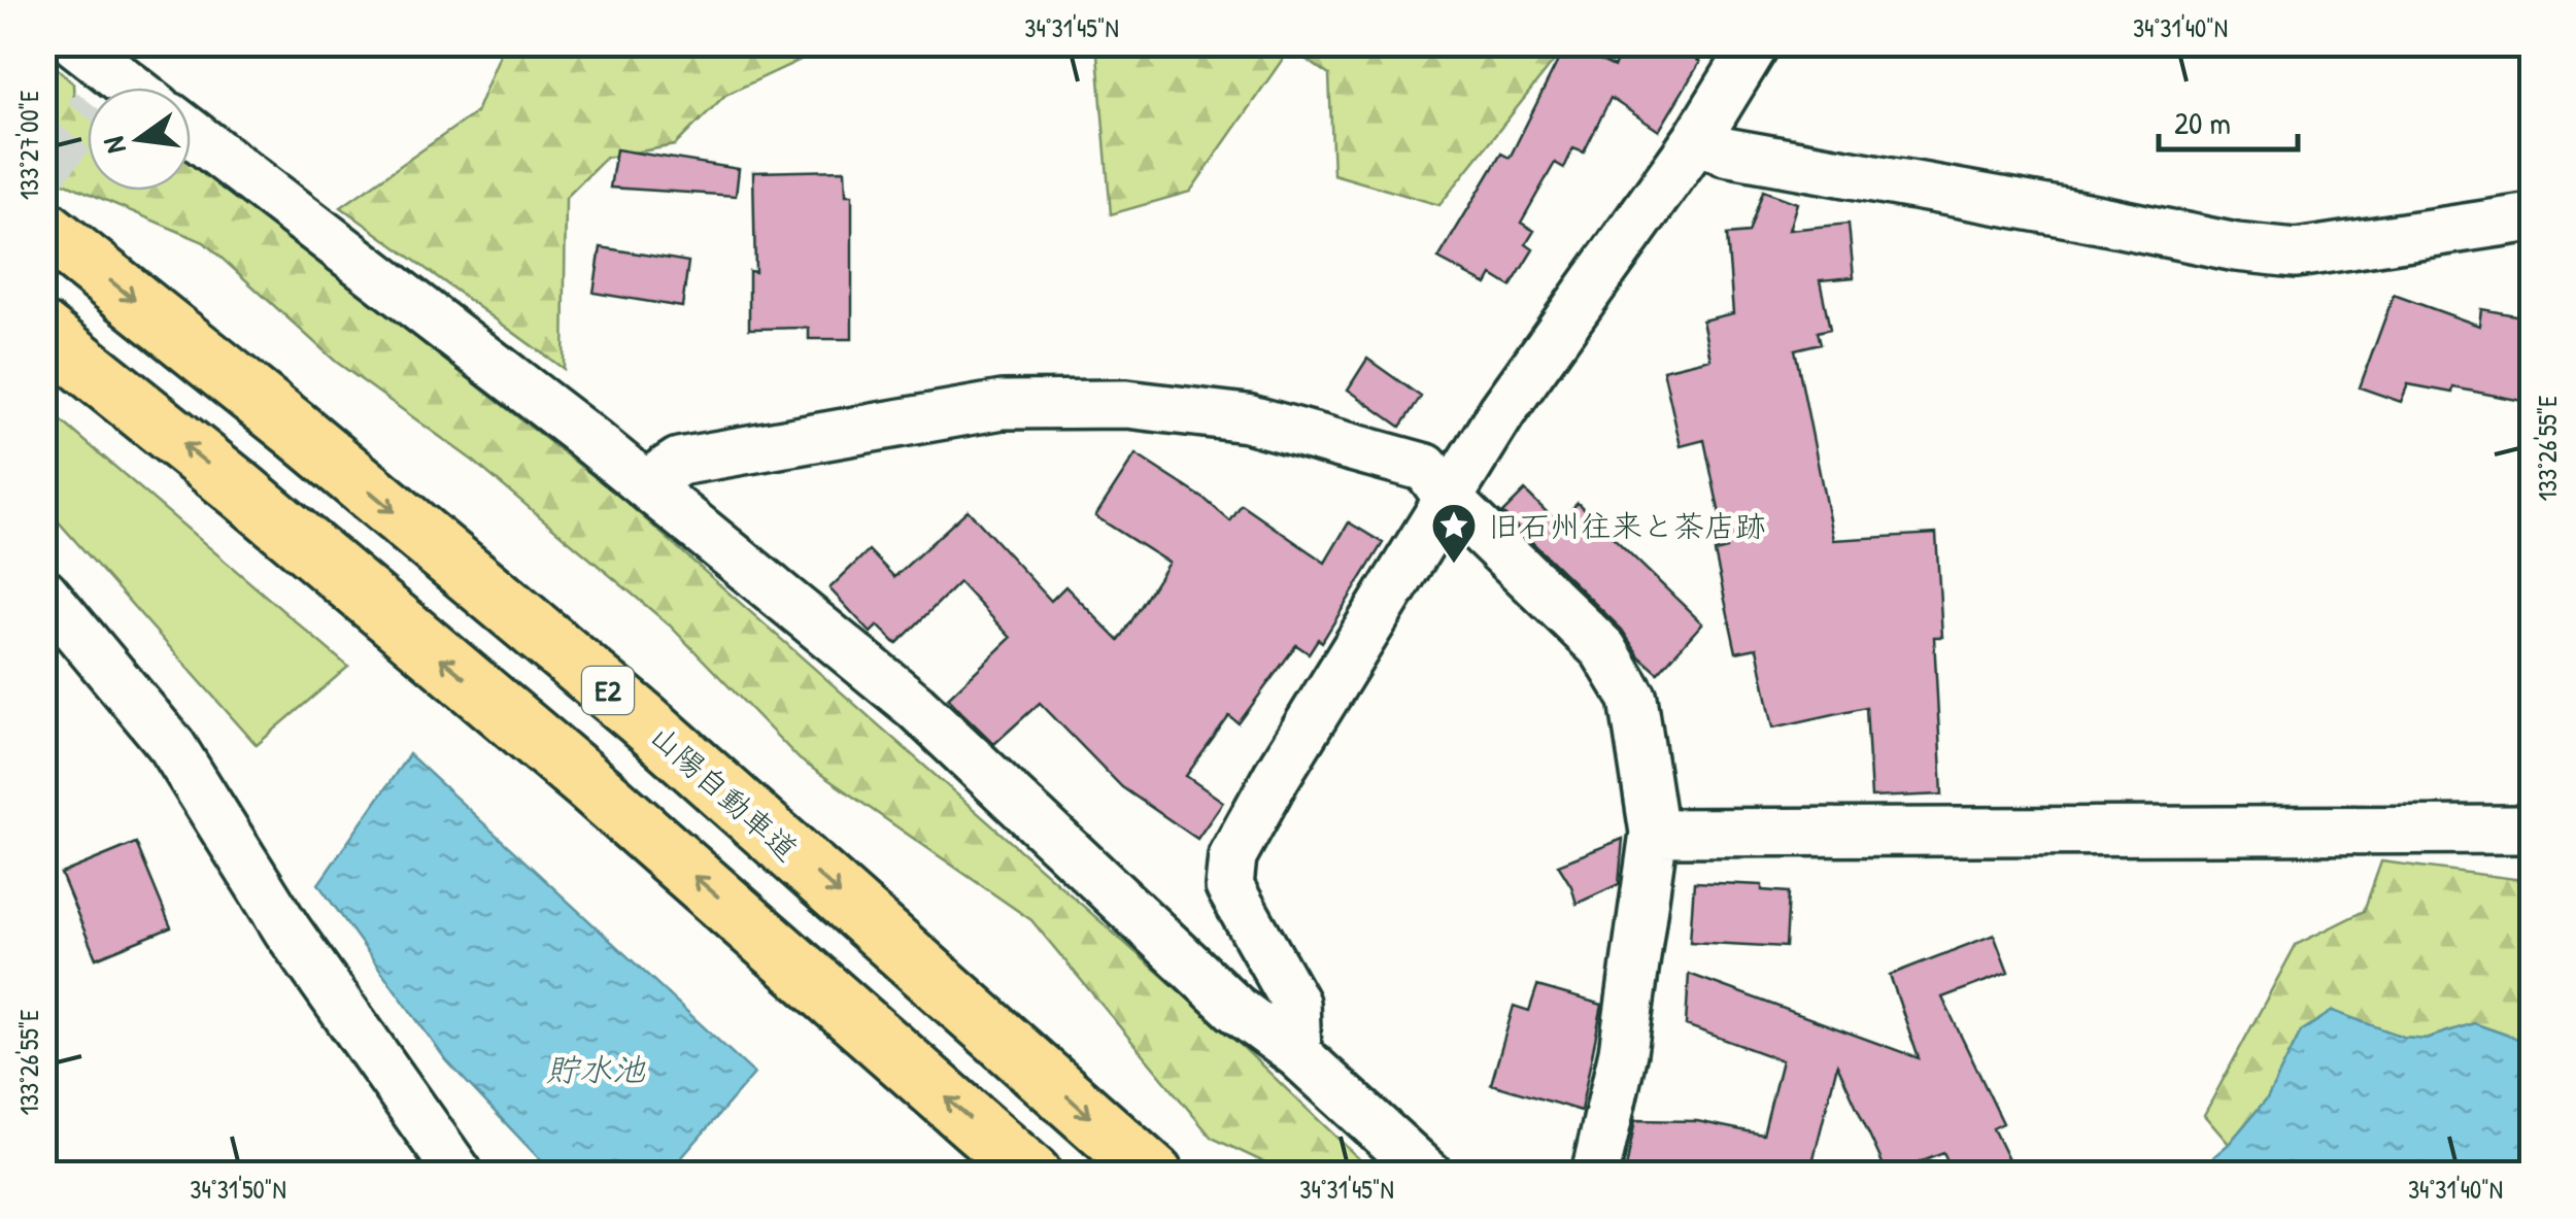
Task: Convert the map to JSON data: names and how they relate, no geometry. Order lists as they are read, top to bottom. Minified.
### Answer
{"streets":{"highway":["E2","山陽自動車道"]},"water":["貯水池"],"places":{"place":["旧石州往来と茶店跡"]},"scale_bar":"20 m","north":"left","coordinates":["34°31'45\"N","34°31'40\"N","133°27'00\"E","133°26'55\"E","34°31'50\"N"]}
